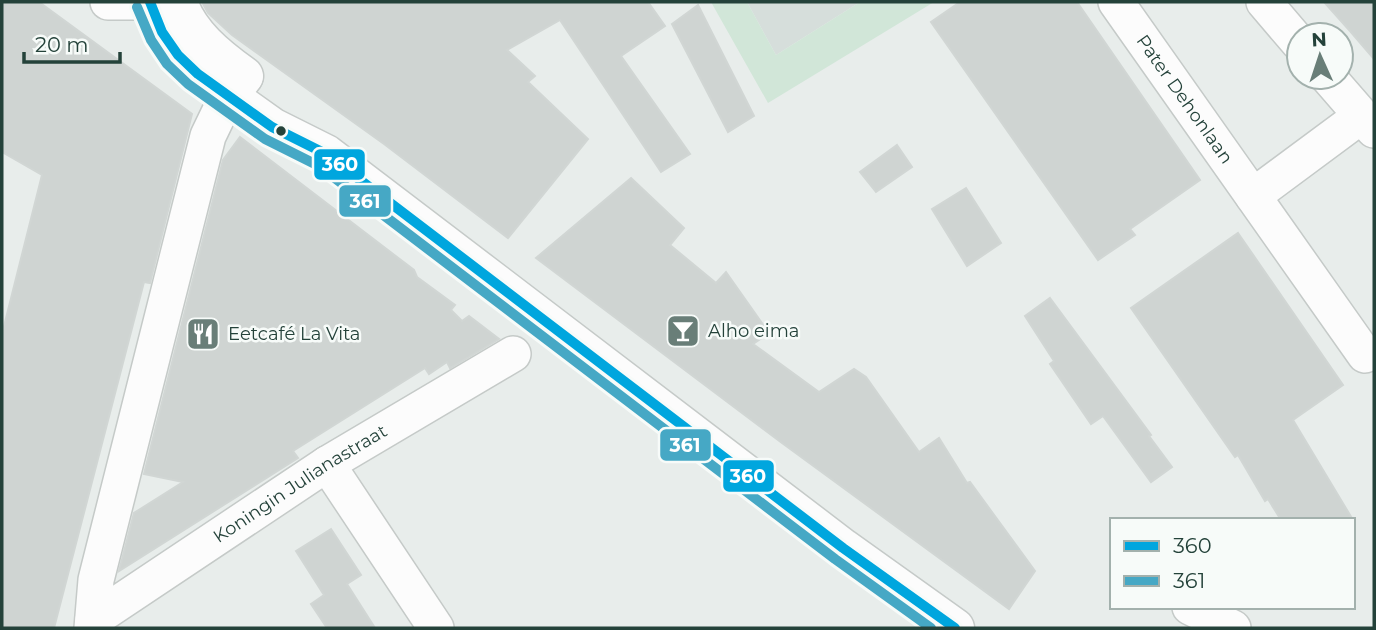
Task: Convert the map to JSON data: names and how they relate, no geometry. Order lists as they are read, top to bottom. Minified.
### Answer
{"streets":{"street":["Pater Dehonlaan","Koningin Julianastraat"]},"places":{"bar":["Alho eima"],"restaurant":["Eetcafé La Vita"]},"lines":["transit line 360","transit line 361"],"legend":["360","361"],"scale_bar":"20 m","north":"top"}
